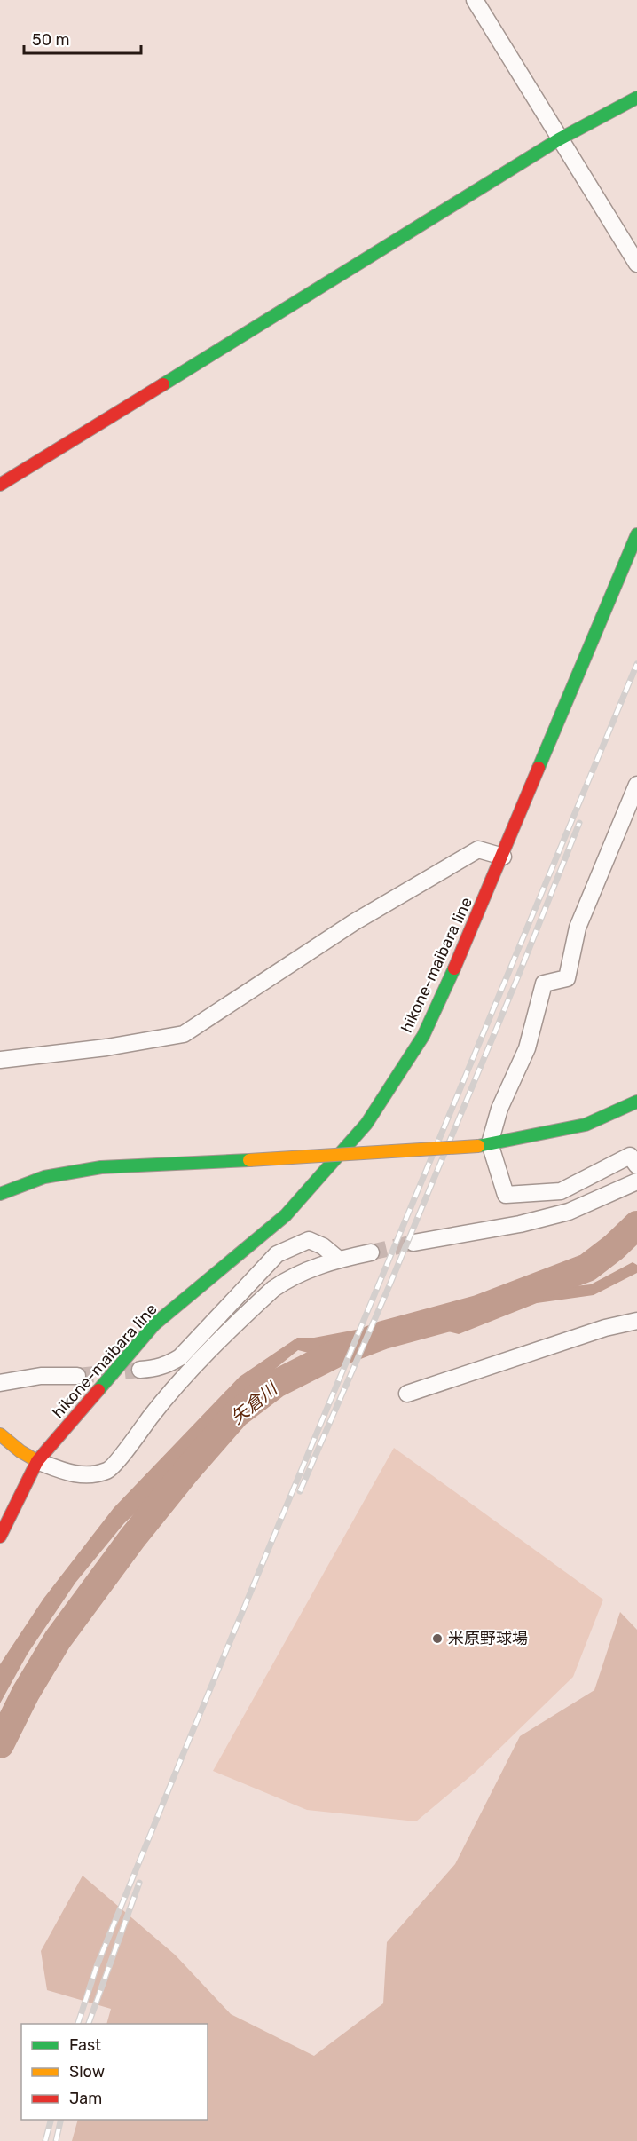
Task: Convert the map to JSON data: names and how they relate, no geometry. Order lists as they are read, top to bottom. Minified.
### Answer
{"streets":{"street":["hikone-maibara line"]},"water":["矢倉川"],"places":["米原野球場"],"legend":["Fast","Slow","Jam"],"scale_bar":"50 m"}
